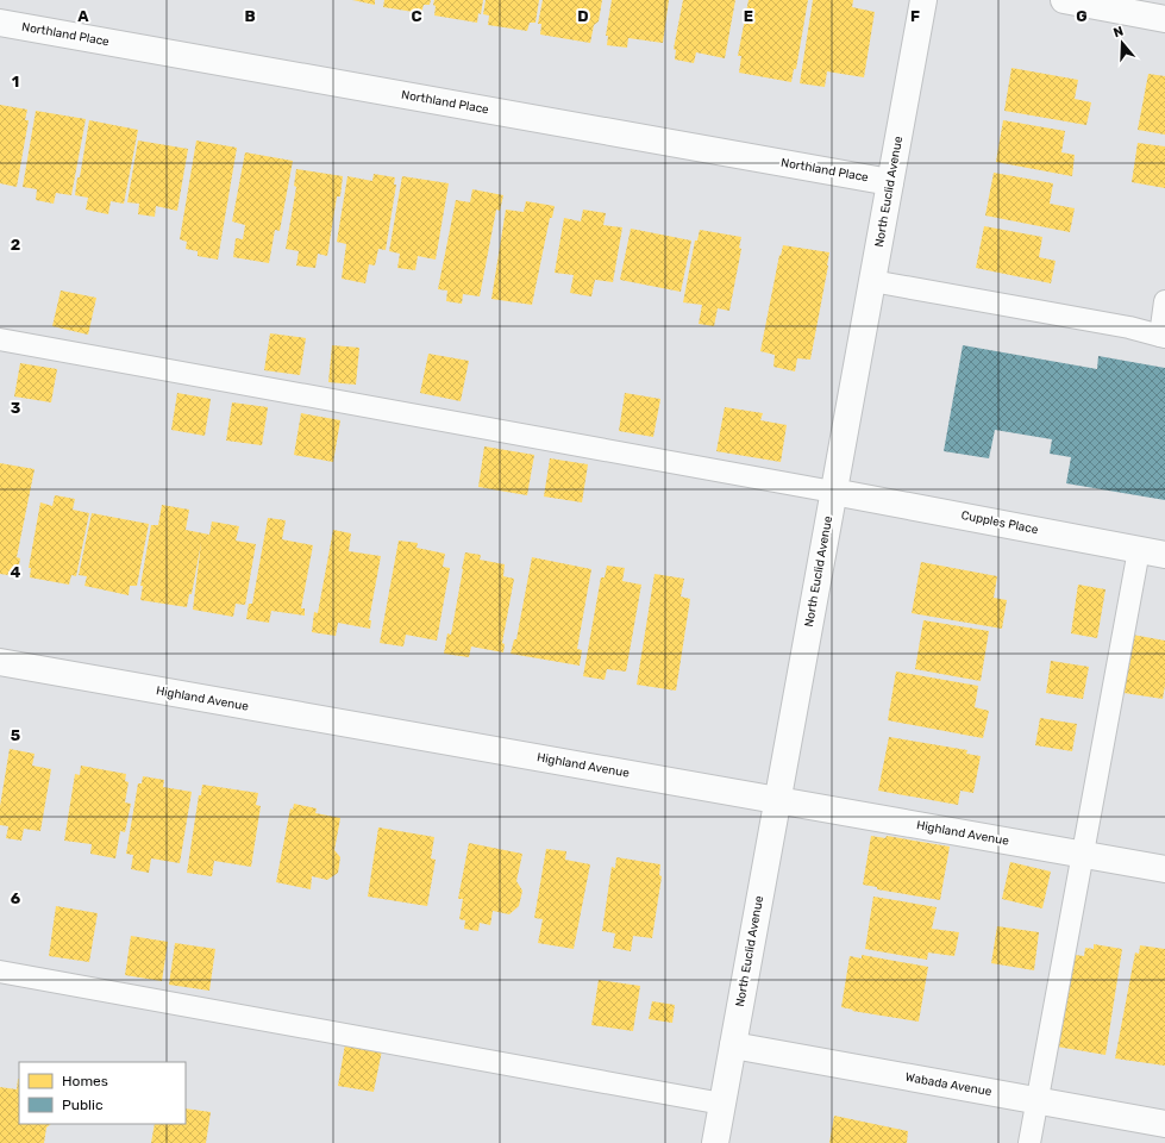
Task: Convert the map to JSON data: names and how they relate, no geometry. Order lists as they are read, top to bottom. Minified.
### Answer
{"streets":{"street":["Northland Place","North Euclid Avenue","Cupples Place","Highland Avenue","Wabada Avenue"]},"crossings":[["Northland Place","North Euclid Avenue"],["North Euclid Avenue","Cupples Place"],["North Euclid Avenue","Highland Avenue"],["North Euclid Avenue","Wabada Avenue"]],"legend":["Homes","Public"],"north":"top","grid":{"columns":["A","B","C","D","E","F","G"],"rows":["1","2","3","4","5","6"]}}
